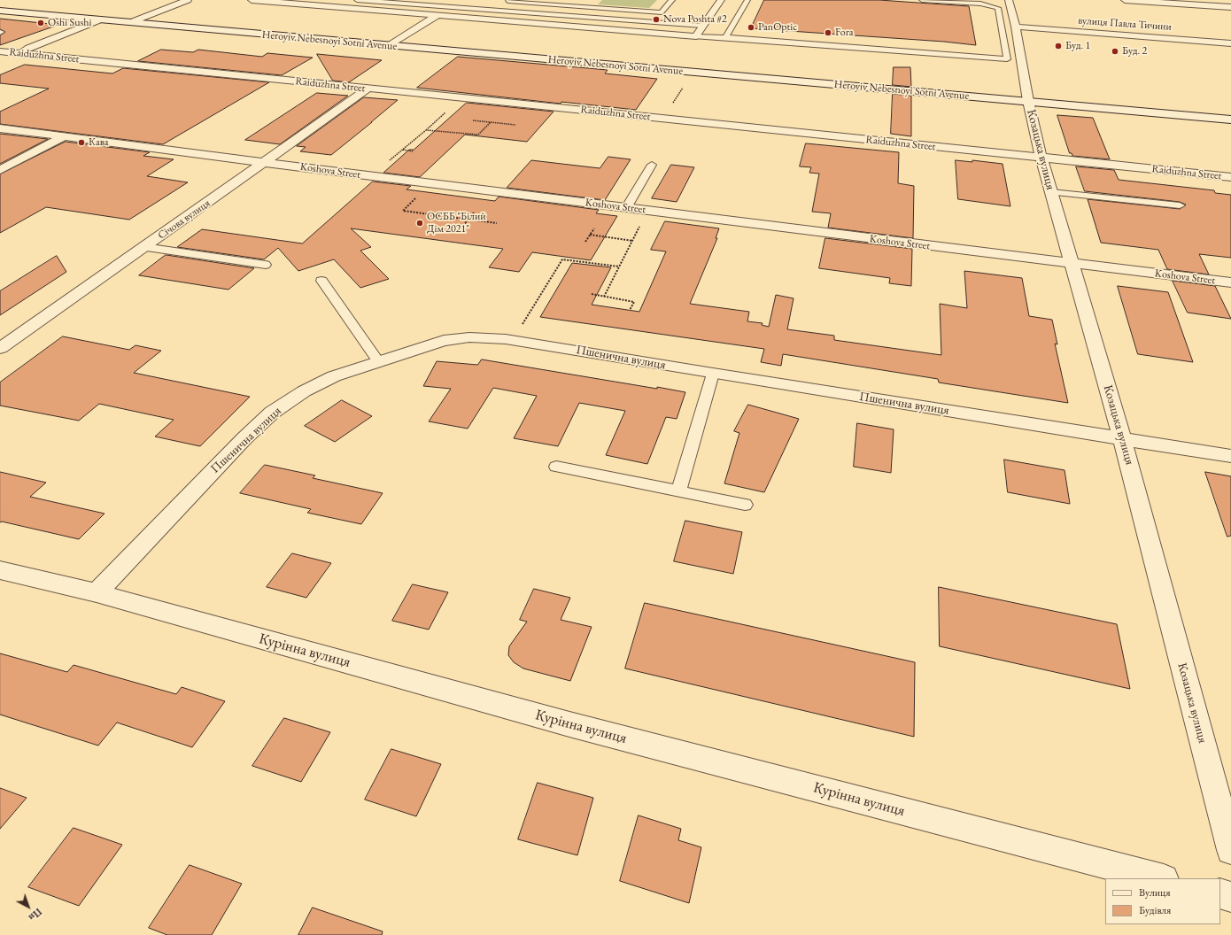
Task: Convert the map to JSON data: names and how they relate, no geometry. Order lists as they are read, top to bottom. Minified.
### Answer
{"streets":{"street":["вулиця Павла Тичини","Heroyiv Nebesnoyi Sotni Avenue","Raiduzhna Street","Козацька вулиця","Koshova Street","Січова вулиця","Пшенична вулиця","Курінна вулиця"]},"crossings":[["вулиця Павла Тичини","Козацька вулиця"],["Heroyiv Nebesnoyi Sotni Avenue","Козацька вулиця"],["Raiduzhna Street","Козацька вулиця"],["Raiduzhna Street","Січова вулиця"],["Козацька вулиця","Koshova Street"],["Козацька вулиця","Пшенична вулиця"],["Koshova Street","Січова вулиця"],["Пшенична вулиця","Курінна вулиця"]],"places":["Nova Poshta #2","Oshi Sushi","PanOptic","Fora","Буд. 1","Буд. 2","Кава","ОСББ \"Білий Дім 2021\""],"legend":["Вулиця","Будівля"],"north":"bottom right"}
